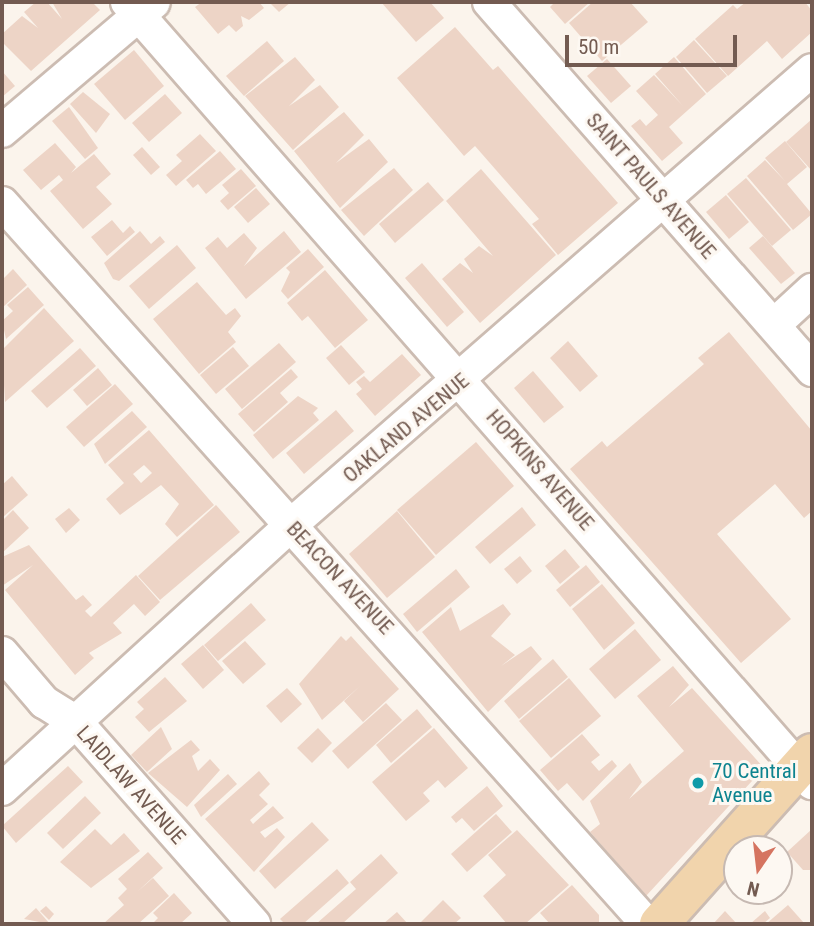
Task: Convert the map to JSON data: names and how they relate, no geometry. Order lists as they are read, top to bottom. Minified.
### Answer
{"streets":{"street":["SAINT PAULS AVENUE","OAKLAND AVENUE","HOPKINS AVENUE","BEACON AVENUE","LAIDLAW AVENUE"]},"crossings":[["SAINT PAULS AVENUE","OAKLAND AVENUE"],["OAKLAND AVENUE","HOPKINS AVENUE"],["OAKLAND AVENUE","BEACON AVENUE"],["OAKLAND AVENUE","LAIDLAW AVENUE"]],"places":["70 Central Avenue"],"scale_bar":"50 m","north":"bottom"}
